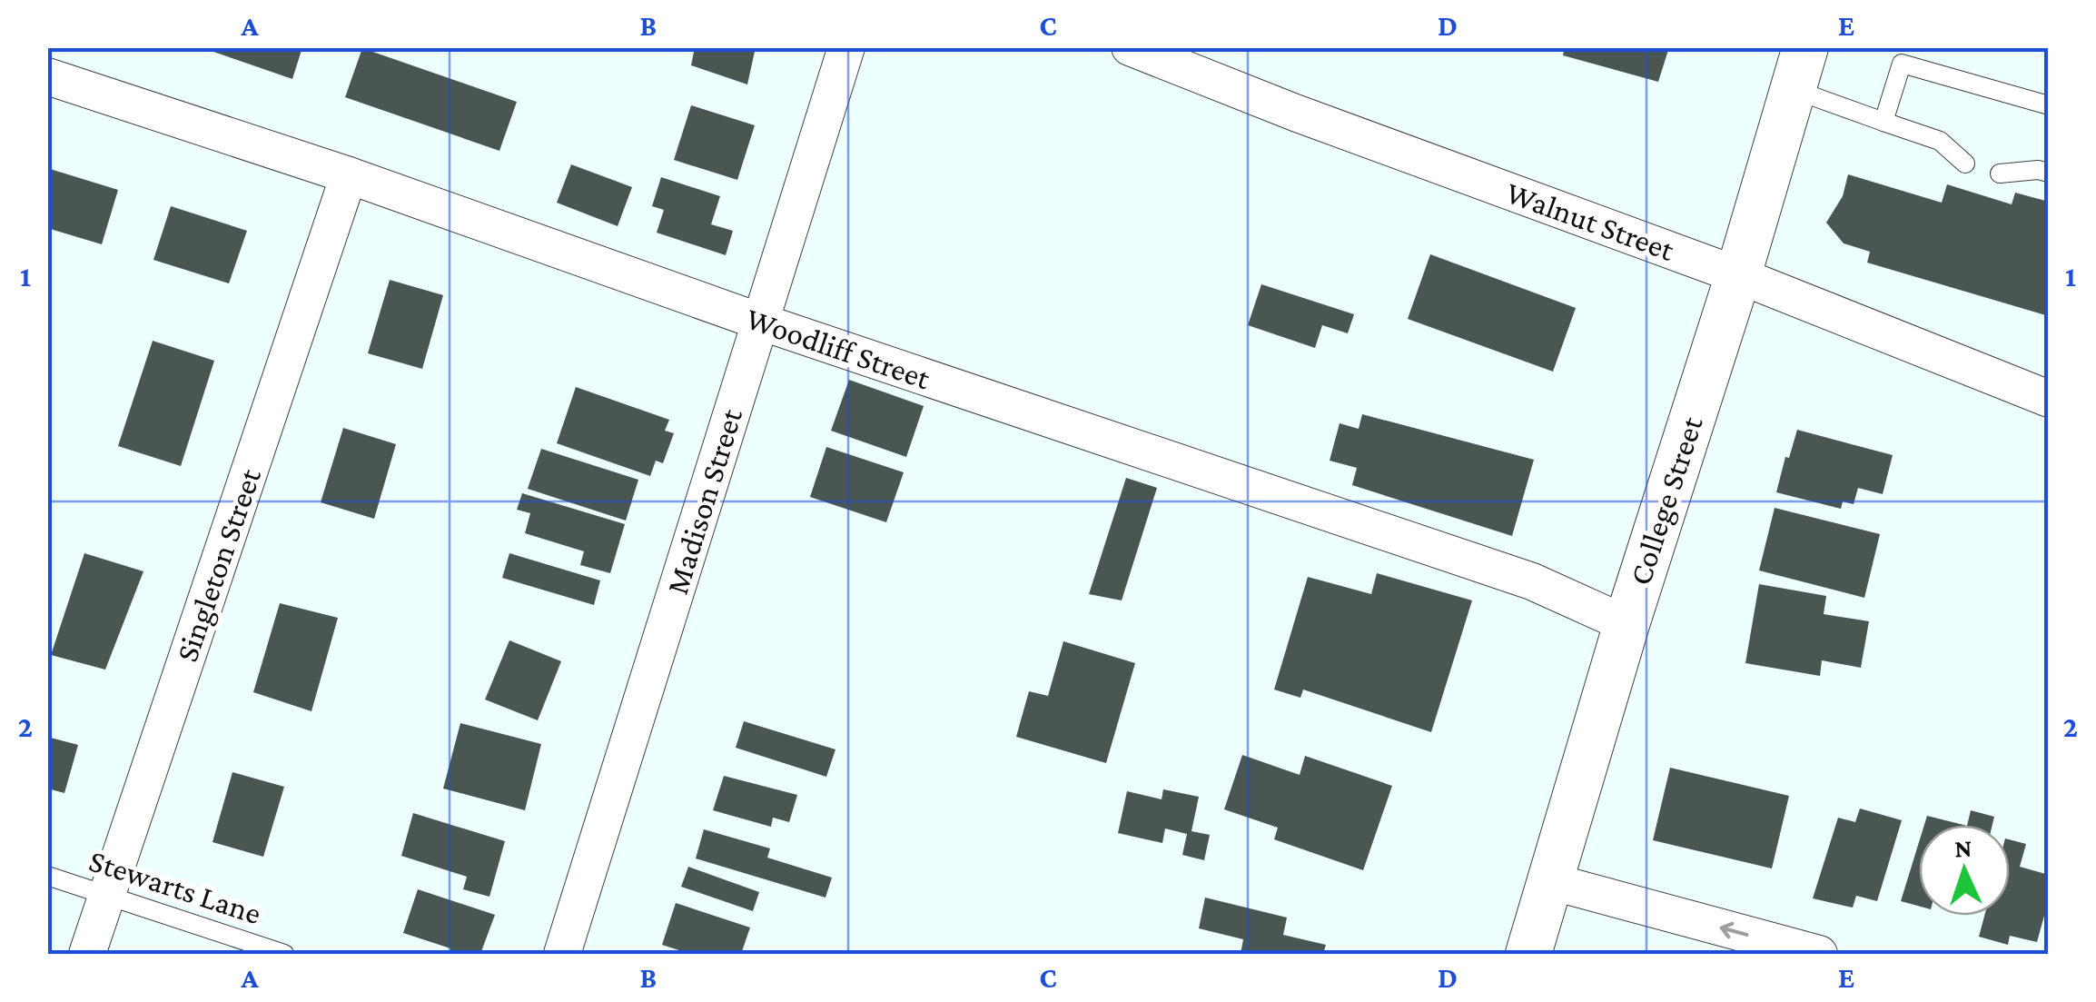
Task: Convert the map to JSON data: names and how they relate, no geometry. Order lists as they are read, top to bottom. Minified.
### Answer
{"streets":{"street":["Walnut Street","Woodliff Street","College Street","Madison Street","Singleton Street"],"lane":["Stewarts Lane"]},"crossings":[["Walnut Street","College Street"],["Woodliff Street","College Street"],["Woodliff Street","Madison Street"],["Woodliff Street","Singleton Street"],["Singleton Street","Stewarts Lane"]],"north":"top","grid":{"columns":["A","B","C","D","E"],"rows":["1","2"]}}
